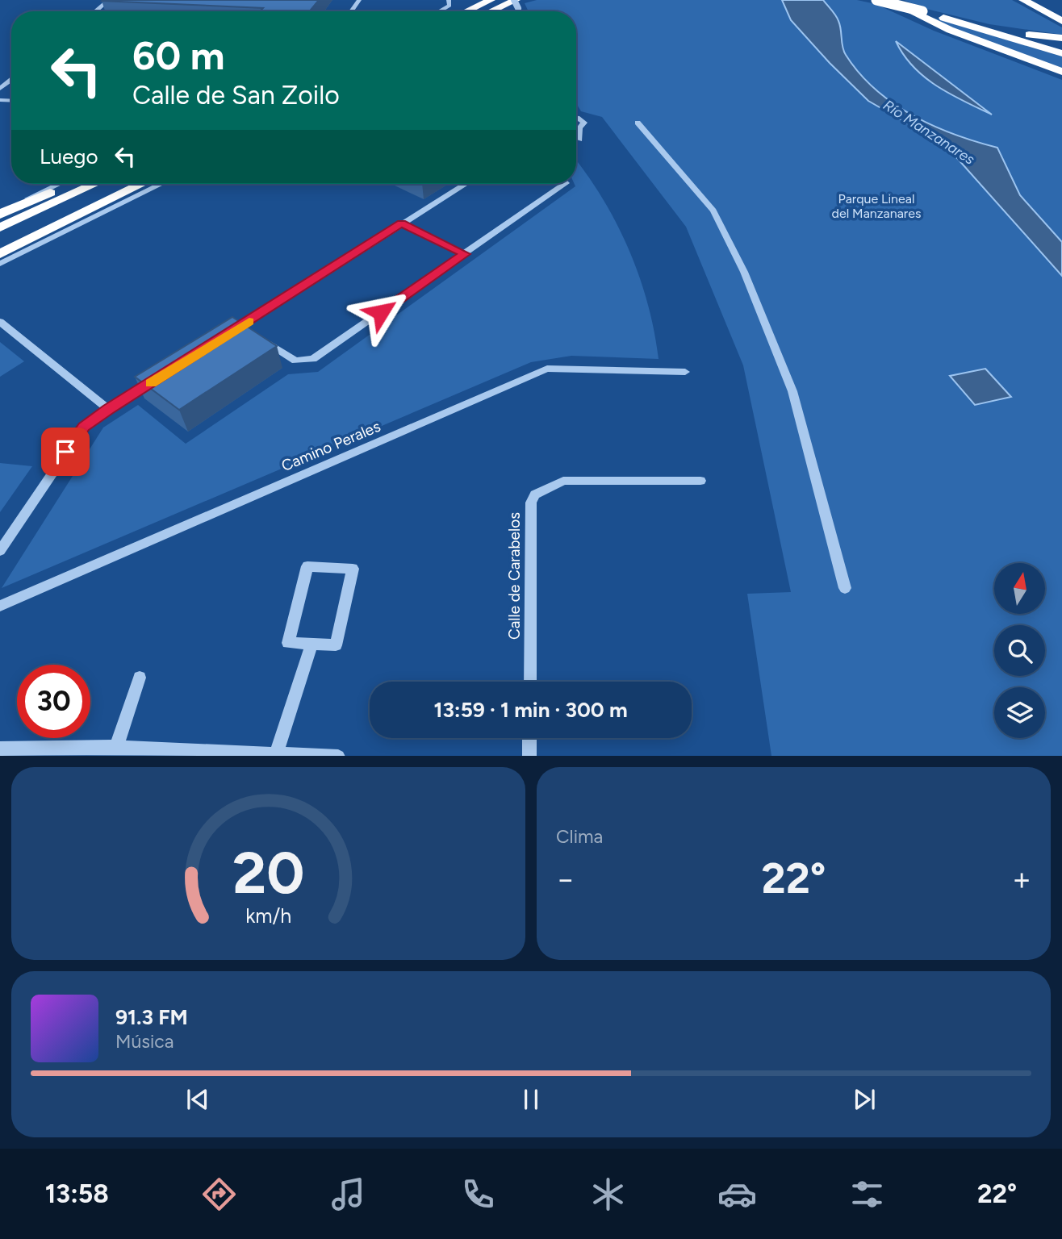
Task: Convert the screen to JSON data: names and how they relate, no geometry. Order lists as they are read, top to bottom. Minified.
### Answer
{"streets":{"street":["Camino Perales","Calle de Carabelos"]},"water":["Río Manzanares"],"parks":["Parque Lineal del Manzanares"],"north":"top","page":{"turn":["60 m","Calle de San Zoilo"],"then":"Luego","limit":"30","trip":"13:59 · 1 min · 300 m","tile":"Clima","heat":["−","22°","+"],"song":["91.3 FM","Música"],"tabs":["13:58","22°"],"gauge":["20","km/h"]}}
